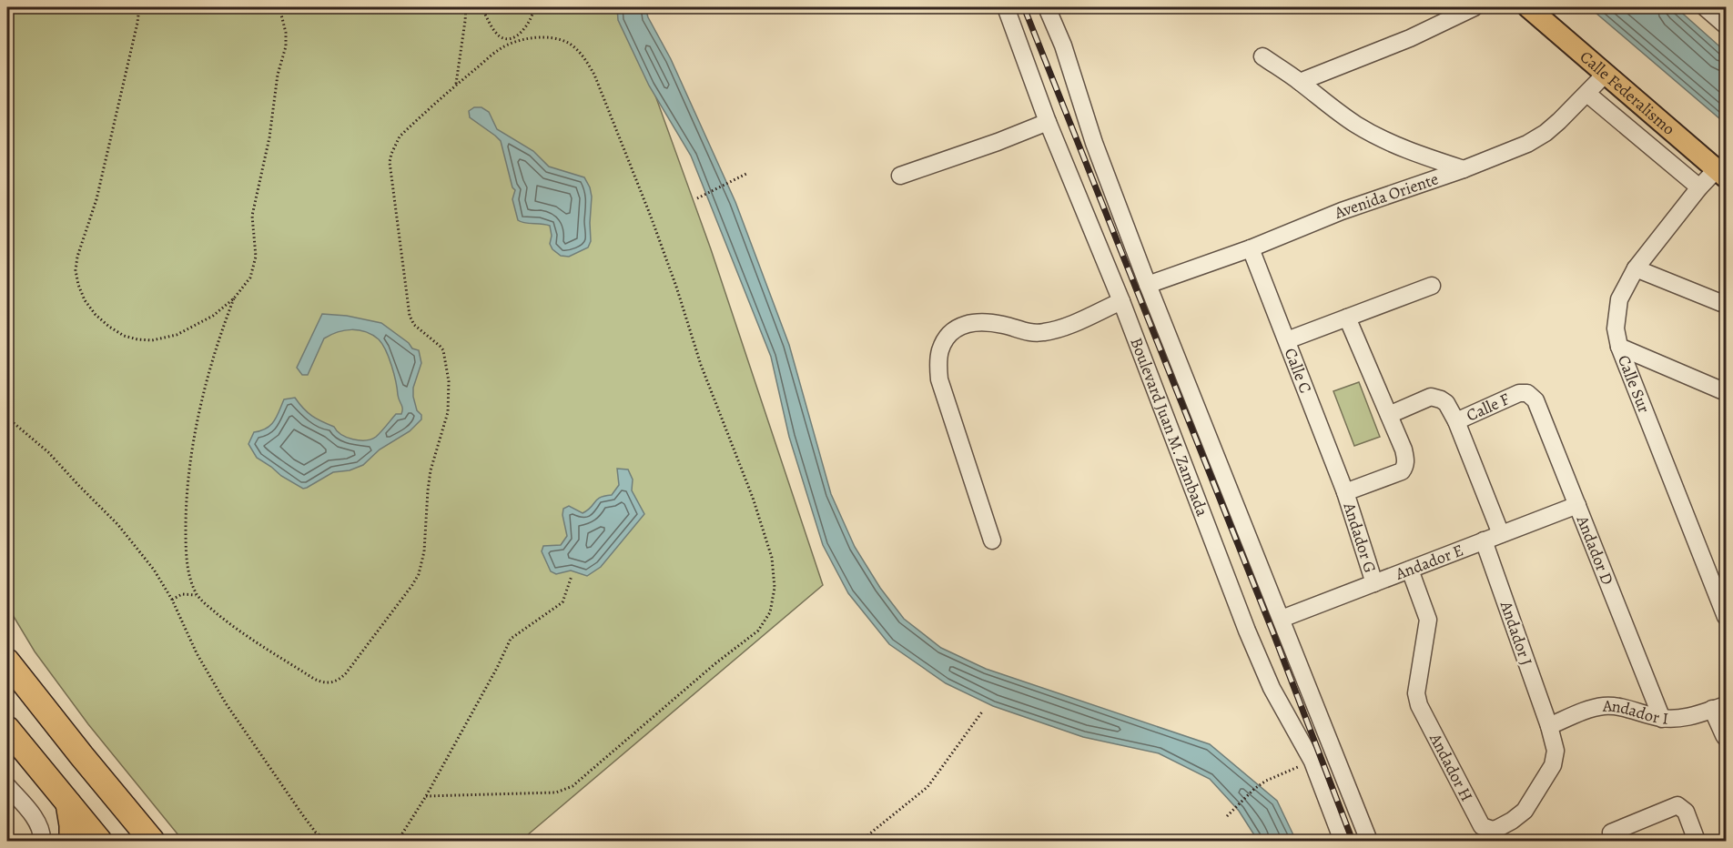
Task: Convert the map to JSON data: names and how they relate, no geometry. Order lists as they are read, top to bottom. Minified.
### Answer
{"streets":{"main road":["Calle Federalismo"],"street":["Avenida Oriente","Calle C","Calle Sur","Calle F","Boulevard Juan M. Zambada","Andador G","Andador D","Andador E","Andador J","Andador I","Andador H"]},"crossings":[["Calle Federalismo","Avenida Oriente"],["Calle Federalismo","Calle Sur"],["Avenida Oriente","Calle C"],["Avenida Oriente","Boulevard Juan M. Zambada"],["Calle C","Andador G"],["Calle F","Andador D"],["Boulevard Juan M. Zambada","Andador E"],["Andador G","Andador E"],["Andador D","Andador E"],["Andador D","Andador I"],["Andador E","Andador J"],["Andador E","Andador H"],["Andador J","Andador I"],["Andador J","Andador H"],["Andador I","Andador H"]]}
